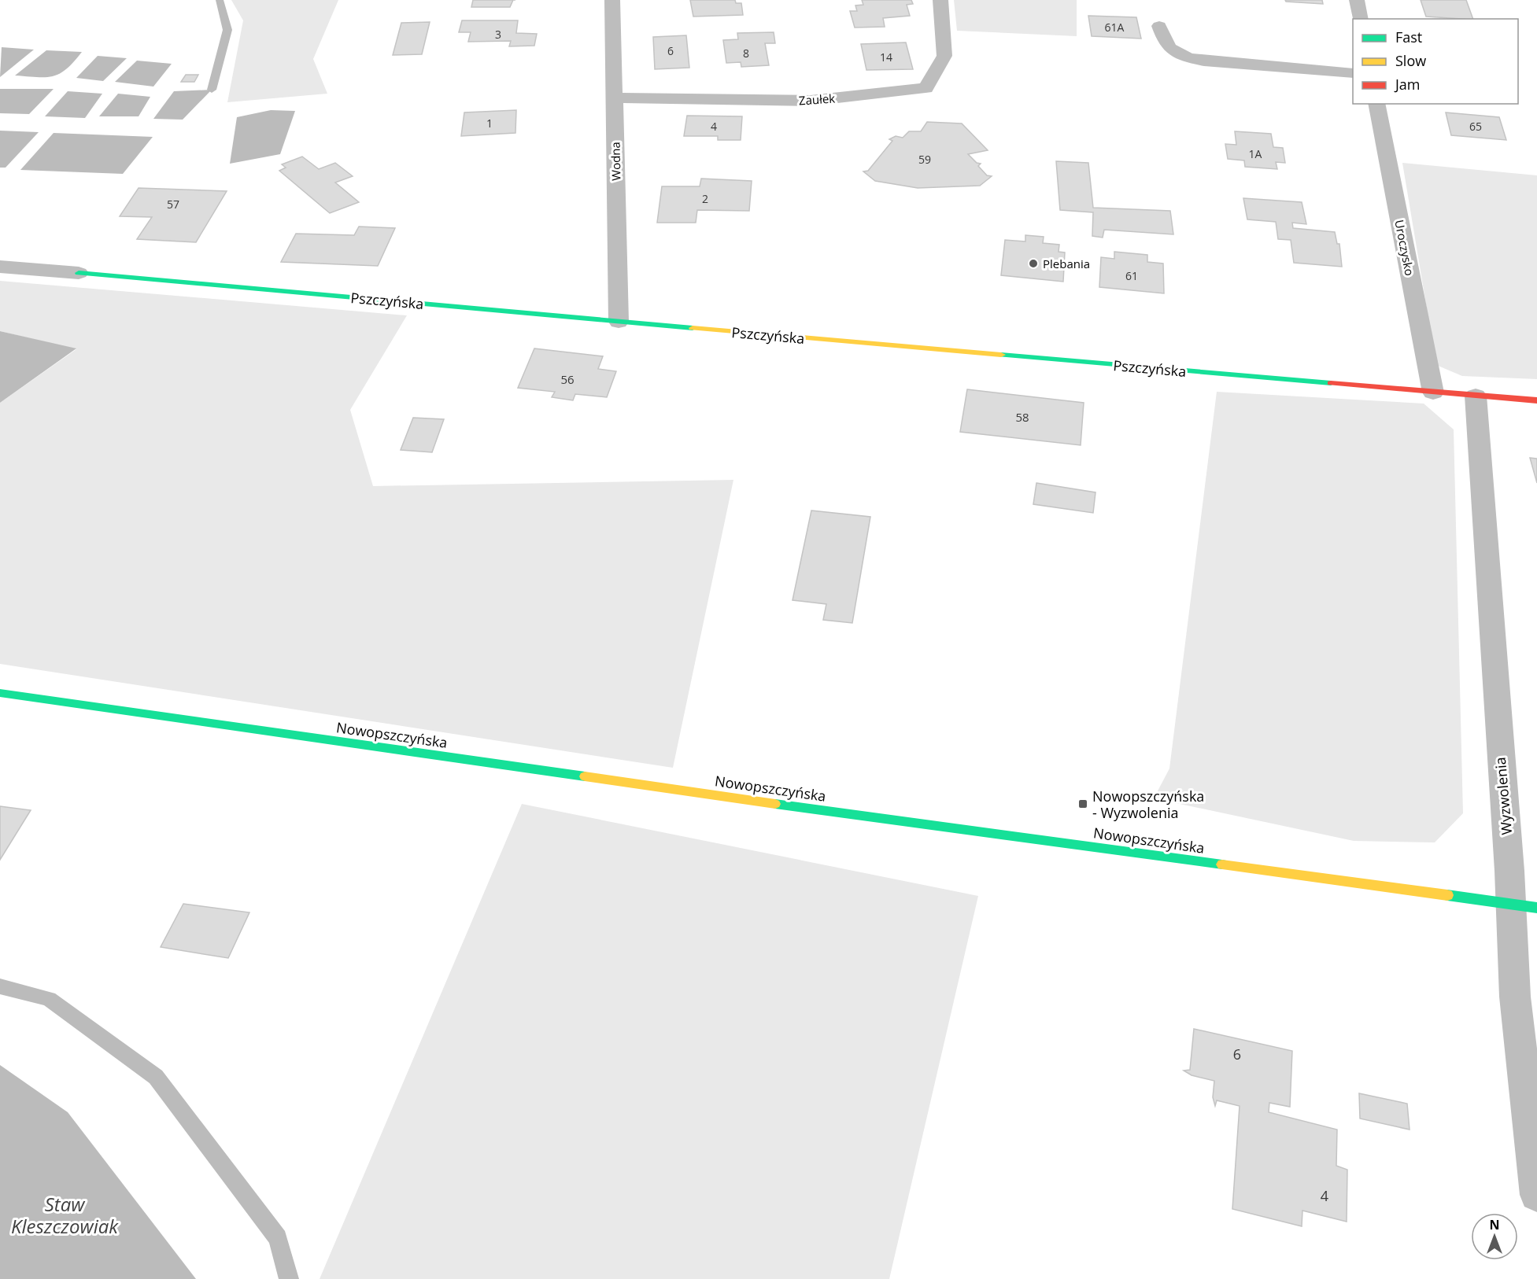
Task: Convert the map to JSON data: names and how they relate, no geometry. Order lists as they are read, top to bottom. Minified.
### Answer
{"streets":{"street":["Zaułek","Wodna","Uroczysko","Pszczyńska","Nowopszczyńska","Wyzwolenia"]},"crossings":[["Zaułek","Wodna"],["Wodna","Pszczyńska"],["Uroczysko","Pszczyńska"],["Pszczyńska","Wyzwolenia"],["Nowopszczyńska","Wyzwolenia"]],"water":["Staw Kleszczowiak"],"places":{"other":["Plebania"],"transit":["Nowopszczyńska - Wyzwolenia"]},"house_numbers":["61A","3","6","8","14","1","4","65","1A","59","2","57","61","56","58","6","4"],"legend":["Fast","Slow","Jam"],"north":"top"}
